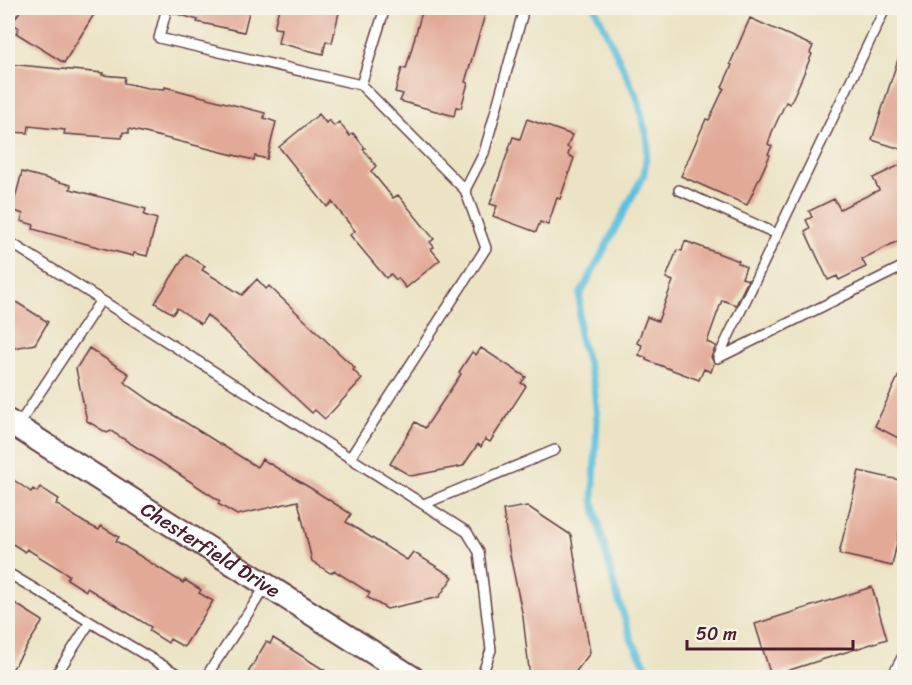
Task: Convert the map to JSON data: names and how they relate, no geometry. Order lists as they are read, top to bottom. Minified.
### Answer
{"streets":{"street":["Chesterfield Drive"]},"scale_bar":"50 m"}
